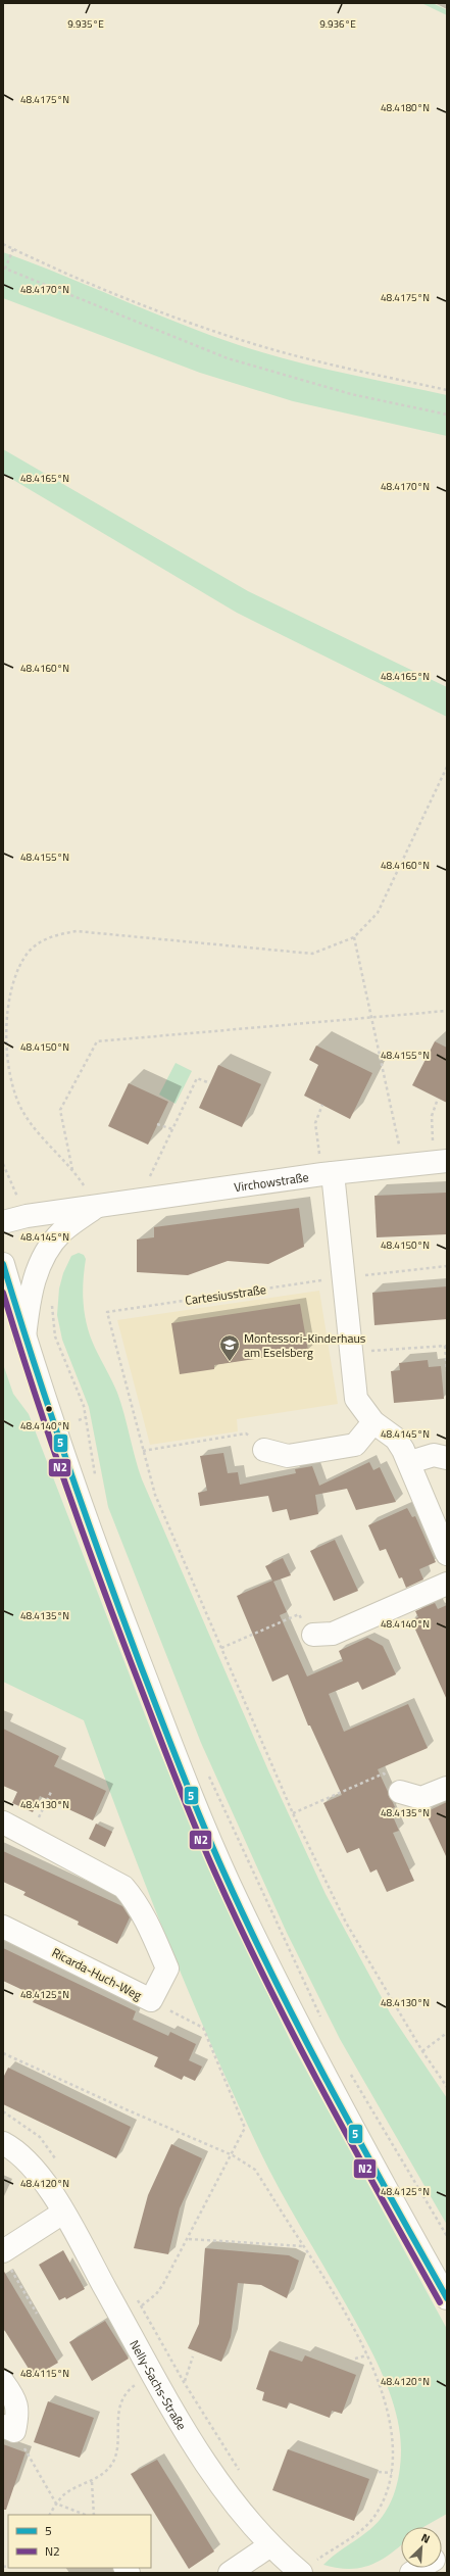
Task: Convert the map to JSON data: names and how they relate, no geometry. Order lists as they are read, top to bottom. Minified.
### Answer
{"streets":{"street":["Virchowstraße","Ricarda-Huch-Weg","Nelly-Sachs-Straße"],"path":["Cartesiusstraße"]},"places":{"school or university":["Montessori-Kinderhaus am Eselsberg"]},"lines":["transit line 5","transit line N2"],"legend":["5","N2"],"north":"top right","coordinates":["9.935°E","9.936°E","48.4175°N","48.4180°N","48.4170°N","48.4165°N","48.4160°N","48.4155°N","48.4150°N","48.4145°N","48.4140°N","48.4135°N","48.4130°N","48.4125°N","48.4120°N","48.4115°N"]}
